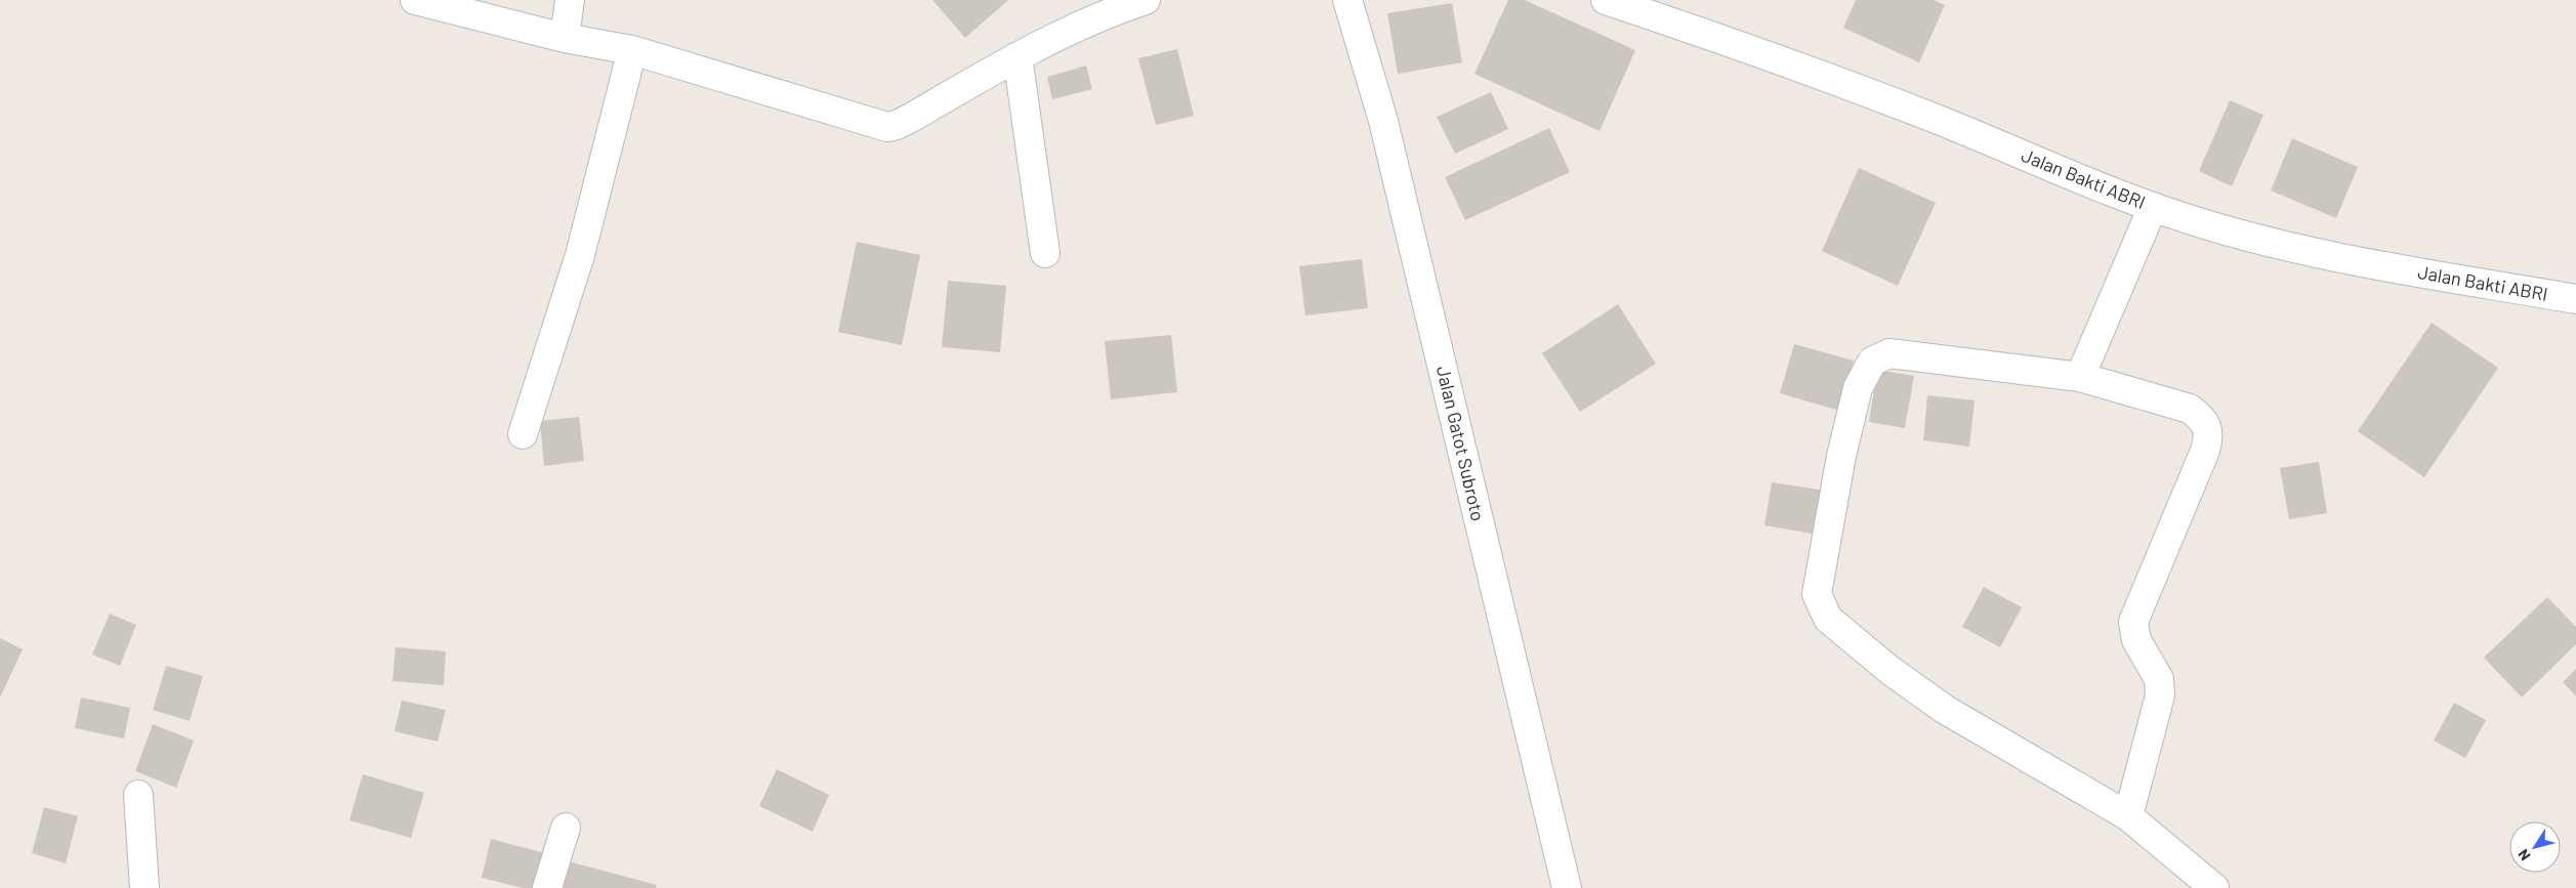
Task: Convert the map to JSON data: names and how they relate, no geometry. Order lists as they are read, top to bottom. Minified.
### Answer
{"streets":{"street":["Jalan Bakti ABRI","Jalan Gatot Subroto"]},"north":"bottom left"}
